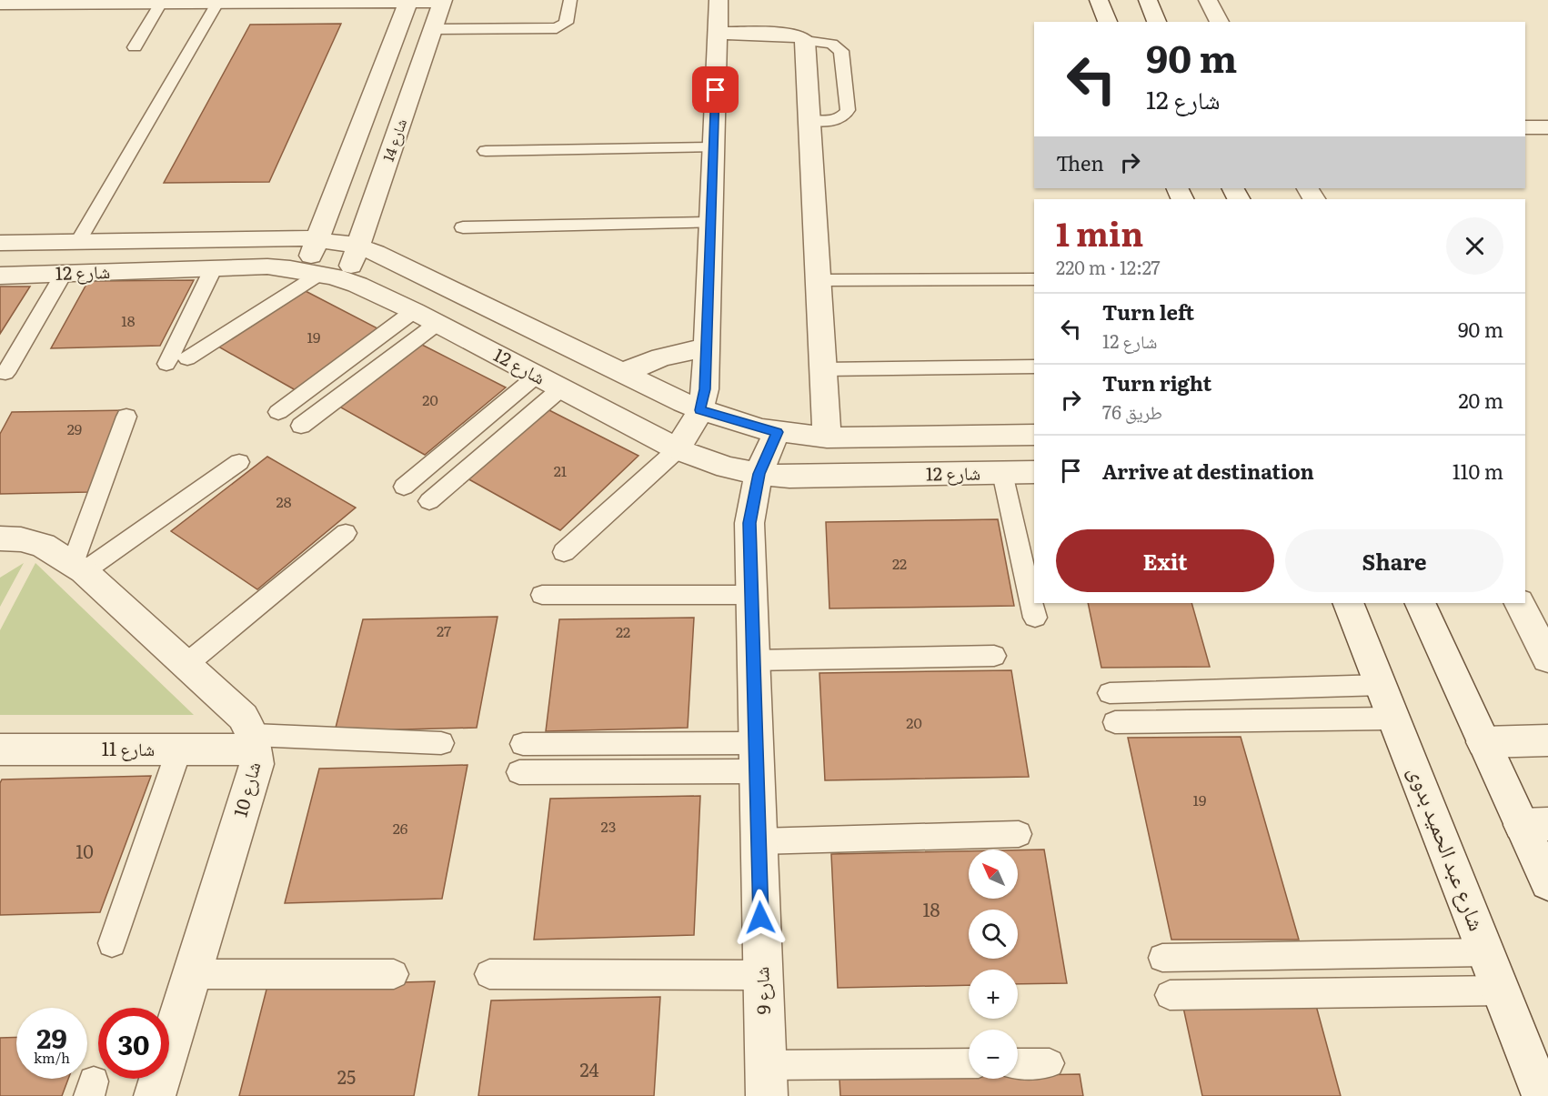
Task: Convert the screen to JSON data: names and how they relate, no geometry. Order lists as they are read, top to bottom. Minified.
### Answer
{"streets":{"street":["شارع 14","شارع 12","شارع 11","شارع 10","شارع عبد الحميد بدوى","شارع 9"]},"crossings":[["شارع 14","شارع 12"],["شارع 12","شارع 9"],["شارع 11","شارع 10"]],"house_numbers":["18","19","20","29","21","28","22","27","22","20","19","23","26","10","18","24","25"],"north":"top left","page":{"turn":["90 m","شارع 12"],"then":"Then","heading":["1 min","220 m · 12:27"],"list":[{"name":"Turn left","note":"شارع 12","value":"90 m"},{"name":"Turn right","note":"طريق 76","value":"20 m"},{"name":"Arrive at destination","value":"110 m"}],"buttons":["Exit","Share"],"map_buttons":["+","−"],"speed":"29 km/h","limit":"30"}}
